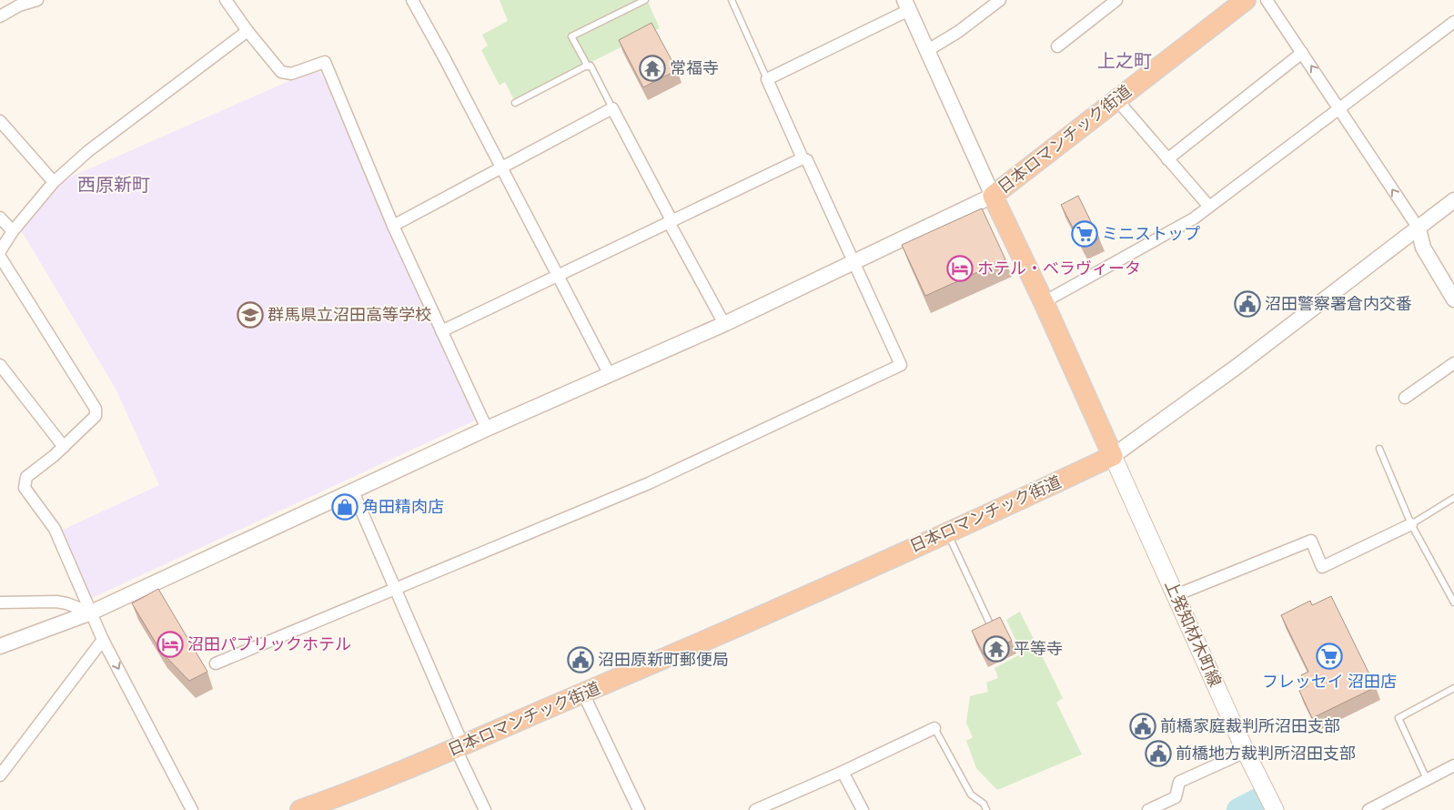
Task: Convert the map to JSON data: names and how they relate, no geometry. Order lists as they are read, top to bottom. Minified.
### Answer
{"streets":{"highway":["日本ロマンチック街道"],"main road":["上発知材木町線"]},"crossings":[["日本ロマンチック街道","上発知材木町線"]],"districts":["上之町","西原新町"],"places":{"temple":["常福寺","平等寺"],"supermarket":["ミニストップ","フレッセイ 沼田店"],"hotel":["ホテル・ベラヴィータ","沼田パブリックホテル"],"public building":["沼田警察署倉内交番","沼田原新町郵便局","前橋家庭裁判所沼田支部","前橋地方裁判所沼田支部"],"school or university":["群馬県立沼田高等学校"],"shop":["角田精肉店"]}}
